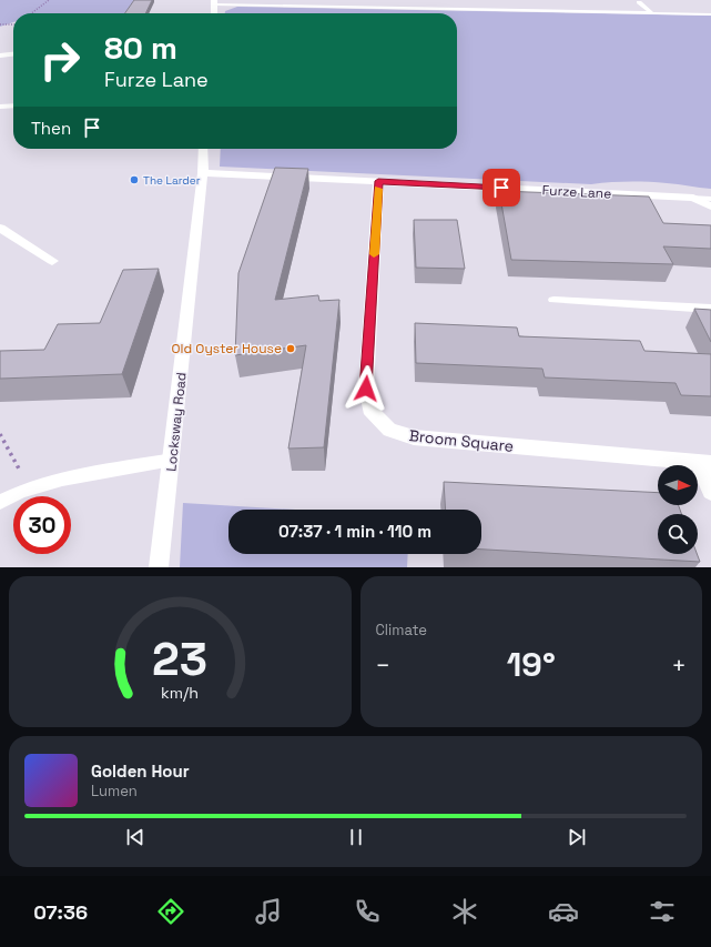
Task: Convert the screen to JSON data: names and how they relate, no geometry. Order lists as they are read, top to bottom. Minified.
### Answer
{"streets":{"street":["Furze Lane","Locksway Road","Broom Square"]},"crossings":[["Furze Lane","Locksway Road"],["Furze Lane","Broom Square"]],"places":["The Larder","Old Oyster House"],"north":"right","page":{"turn":["80 m","Furze Lane"],"then":"Then","limit":"30","trip":"07:37 · 1 min · 110 m","tile":"Climate","heat":["−","19°","+"],"song":["Golden Hour","Lumen"],"tabs":"07:36","gauge":["23","km/h"]}}
